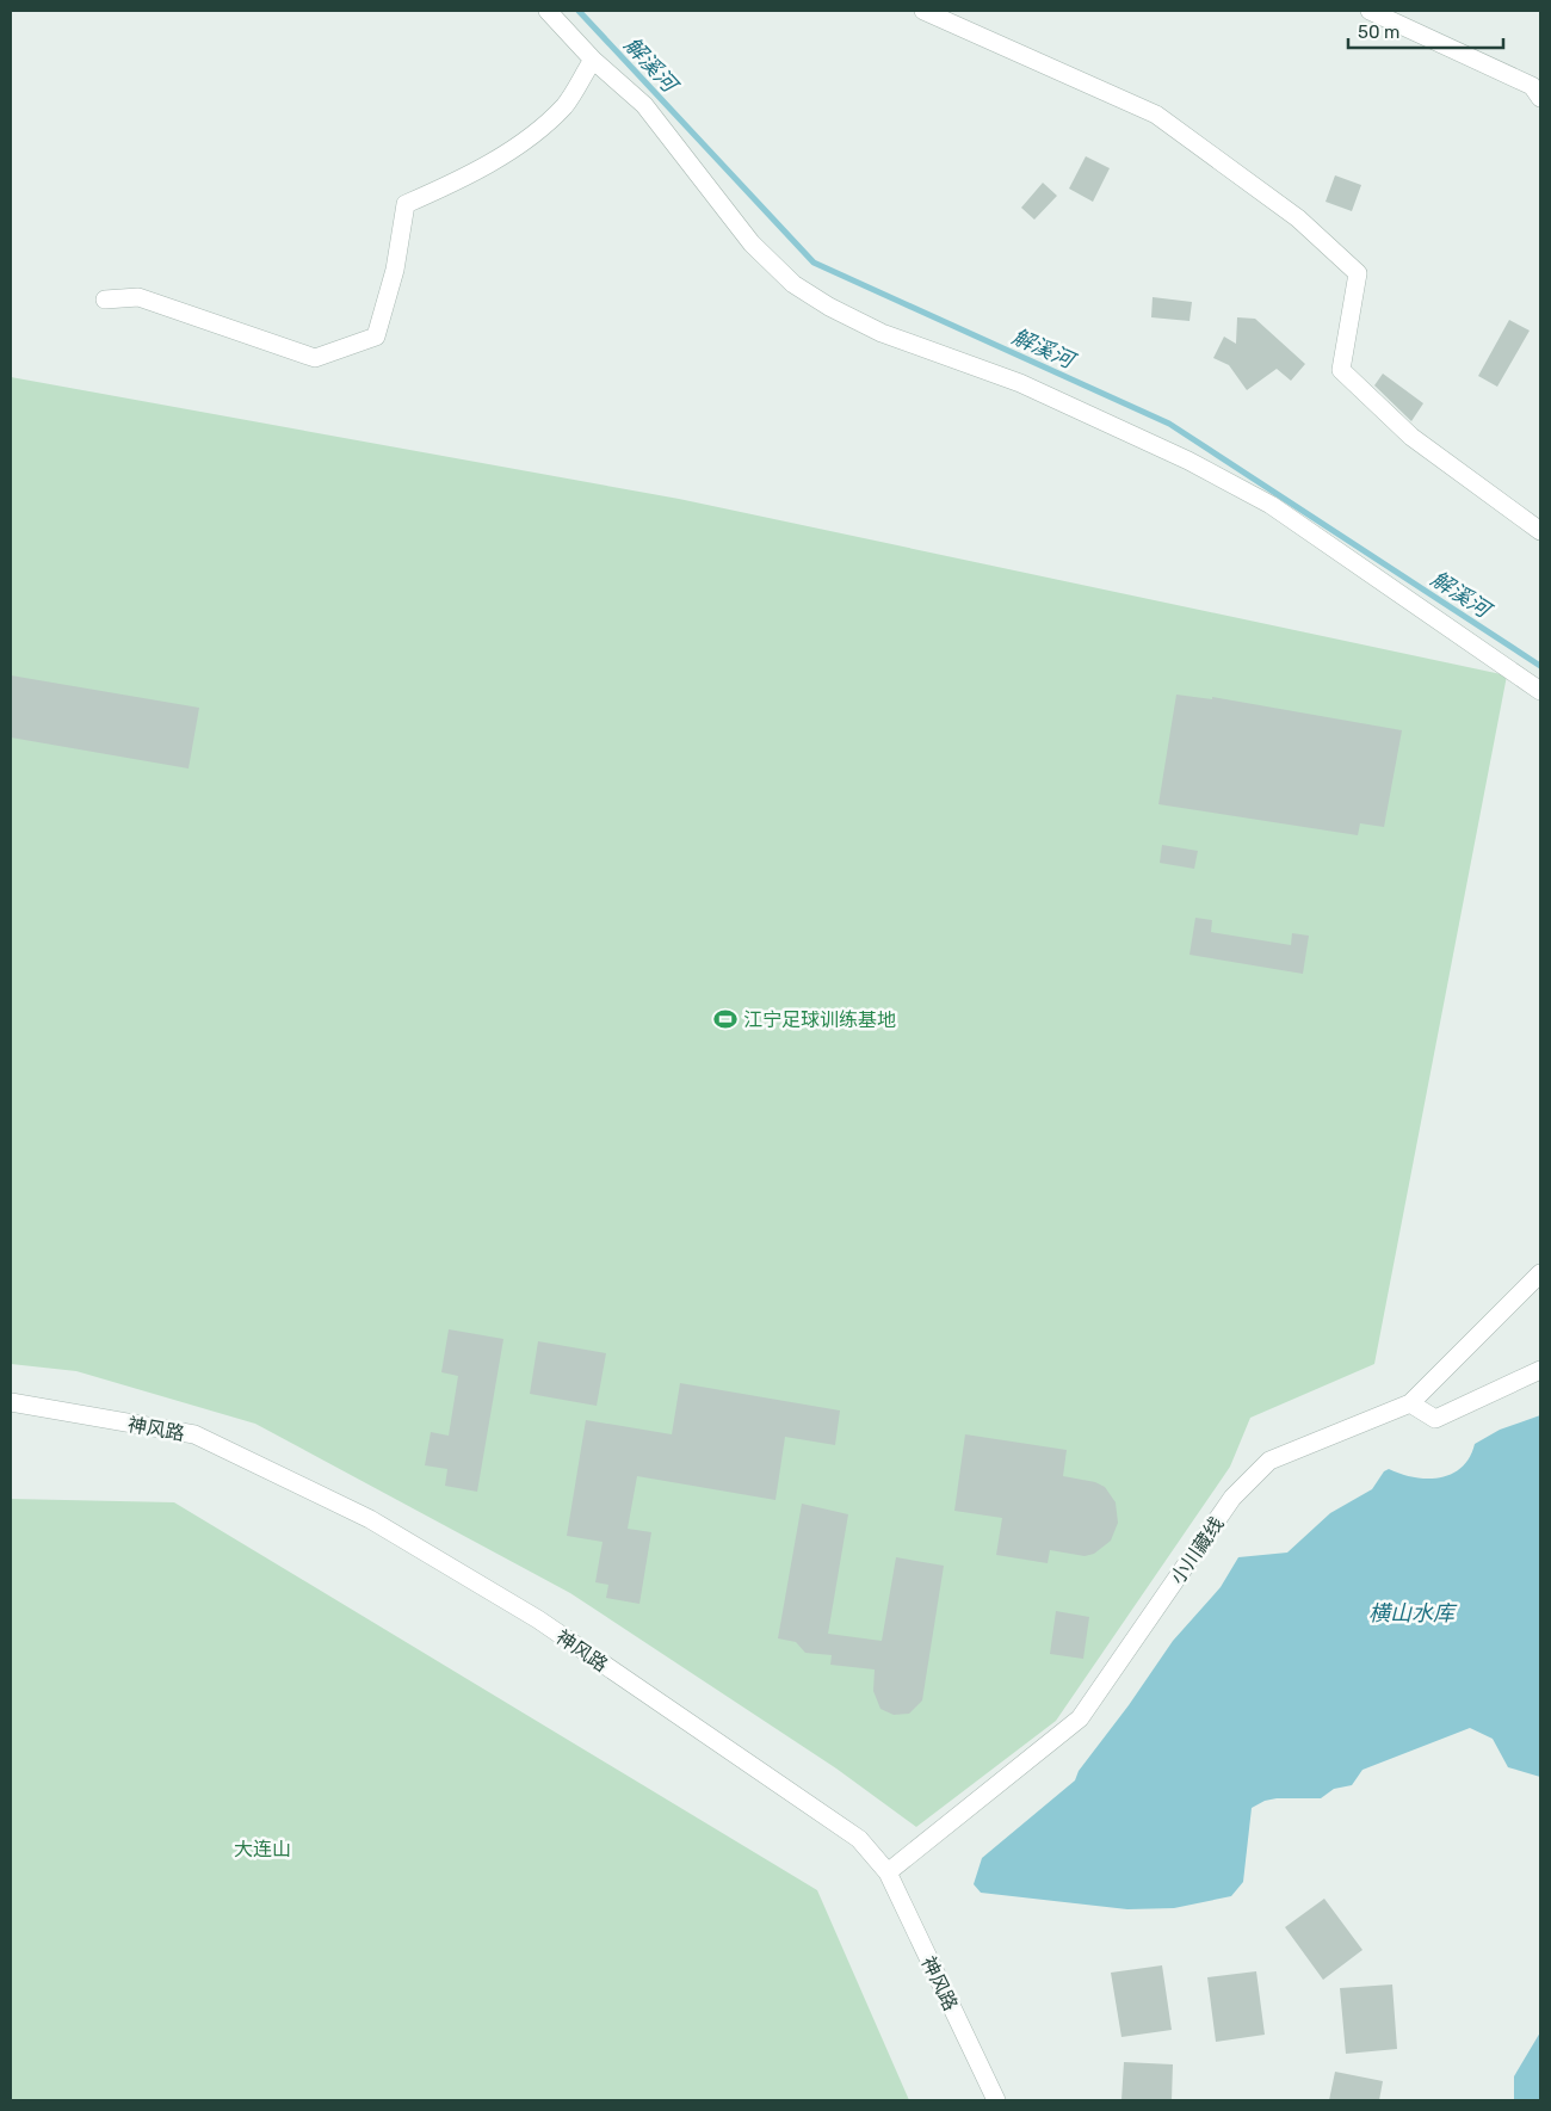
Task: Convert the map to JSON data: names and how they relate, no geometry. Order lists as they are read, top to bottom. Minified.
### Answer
{"streets":{"street":["神风路","小川藏线"]},"crossings":[["神风路","小川藏线"]],"water":["解溪河","横山水库"],"parks":["大连山"],"places":{"sports":["江宁足球训练基地"]},"scale_bar":"50 m"}
